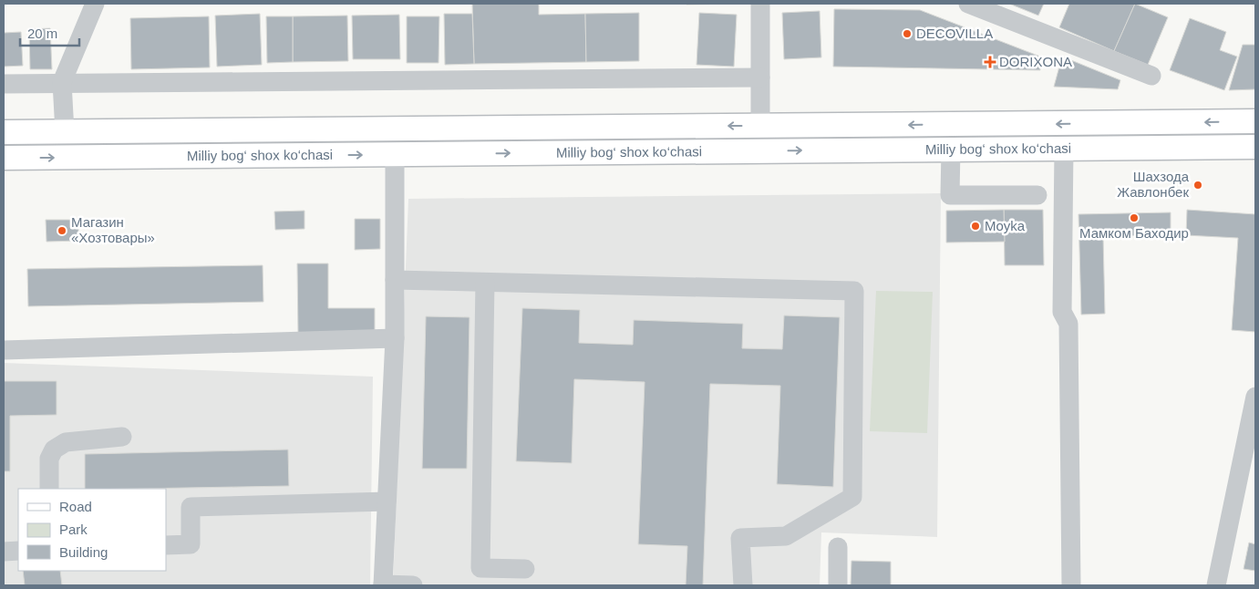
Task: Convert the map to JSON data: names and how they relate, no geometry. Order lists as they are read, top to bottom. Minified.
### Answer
{"streets":{"main road":["Milliy bog‘ shox ko‘chasi"]},"places":{"other":["DECOVILLA","Шахзода Жавлонбек","Мамком Баходир","Moyka","Магазин «Хозтовары»"],"health":["DORIXONA"]},"legend":["Road","Park","Building"],"scale_bar":"20 m"}
